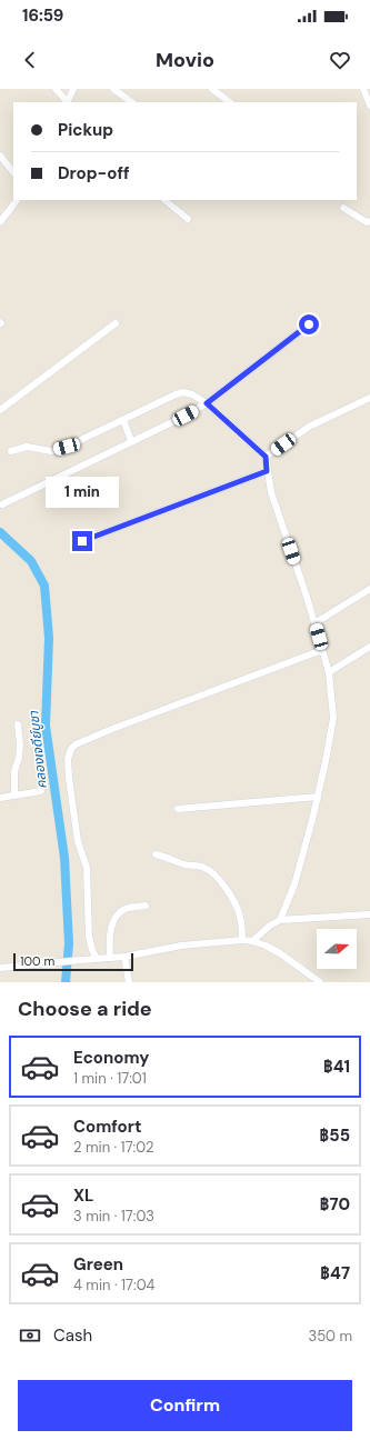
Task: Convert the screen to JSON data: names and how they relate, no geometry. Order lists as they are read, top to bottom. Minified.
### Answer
{"water":["คลองเจดีย์บูชา"],"scale_bar":"100 m","north":"right","page":{"status":"16:59","header":"Movio","banner":["Pickup","Drop-off"],"bubble":"1 min","scale":"100 m","heading":"Choose a ride","list":[{"name":"Economy","note":"1 min · 17:01","value":"฿41"},{"name":"Comfort","note":"2 min · 17:02","value":"฿55"},{"name":"XL","note":"3 min · 17:03","value":"฿70"},{"name":"Green","note":"4 min · 17:04","value":"฿47"}],"pay":["Cash","350 m"],"buttons":"Confirm"}}
